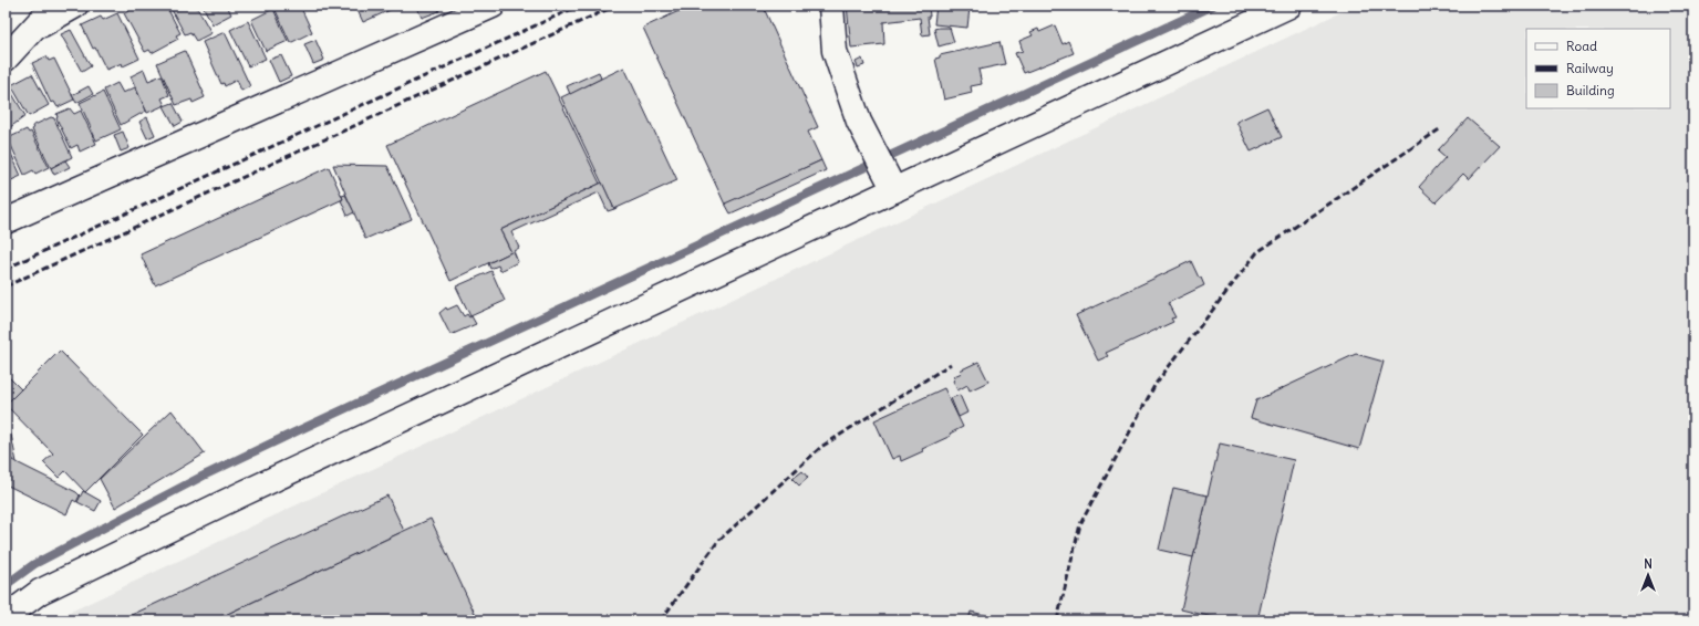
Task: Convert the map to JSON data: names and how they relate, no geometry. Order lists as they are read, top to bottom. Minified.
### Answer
{"legend":["Road","Railway","Building"],"north":"top"}
